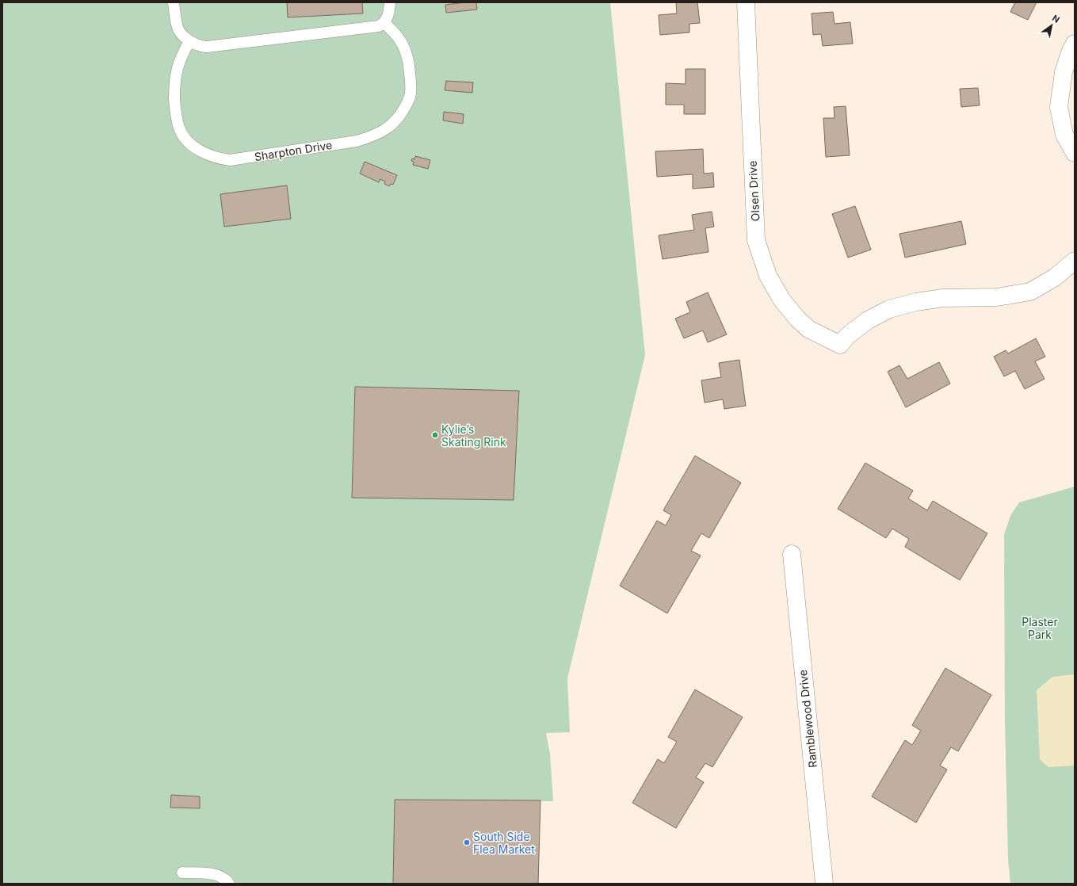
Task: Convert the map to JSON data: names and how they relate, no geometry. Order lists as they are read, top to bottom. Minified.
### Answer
{"streets":{"street":["Olsen Drive","Ramblewood Drive"],"lane":["Sharpton Drive"]},"parks":["Plaster Park"],"places":["Kylie’s Skating Rink","South Side Flea Market"],"north":"top right"}
